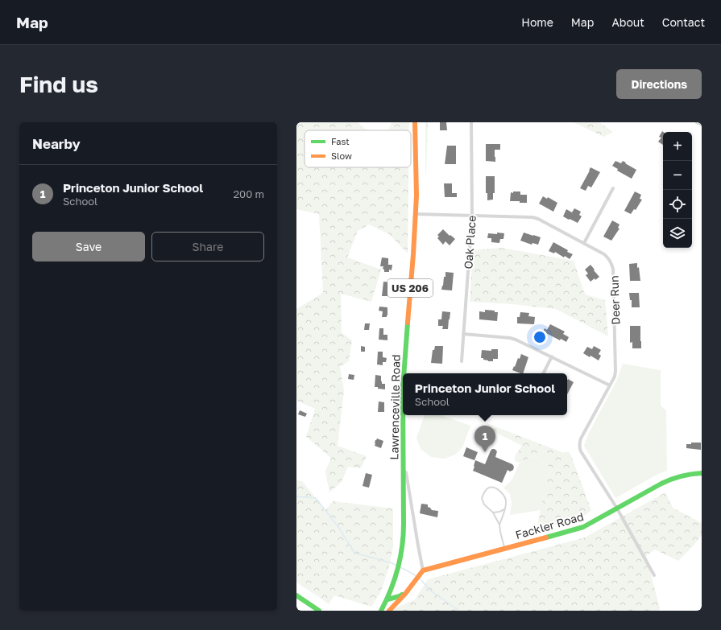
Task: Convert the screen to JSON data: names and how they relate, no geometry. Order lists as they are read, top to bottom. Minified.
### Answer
{"streets":{"main road":["US 206","Lawrenceville Road","Fackler Road"],"street":["Oak Place","Deer Run"]},"crossings":[["Oak Place","Deer Run"],["Deer Run","Lawrenceville Road"],["Deer Run","Fackler Road"]],"legend":["Fast","Slow"],"page":{"header":"Map","nav":["Home","Map","About","Contact"],"buttons":["Directions",["Save","Share"]],"title":"Find us","heading":"Nearby","map_buttons":["+","−"],"list":[{"mark":"1","name":"Princeton Junior School","note":"School","value":"200 m"}],"popup":["Princeton Junior School","School"],"pins":"1"}}
